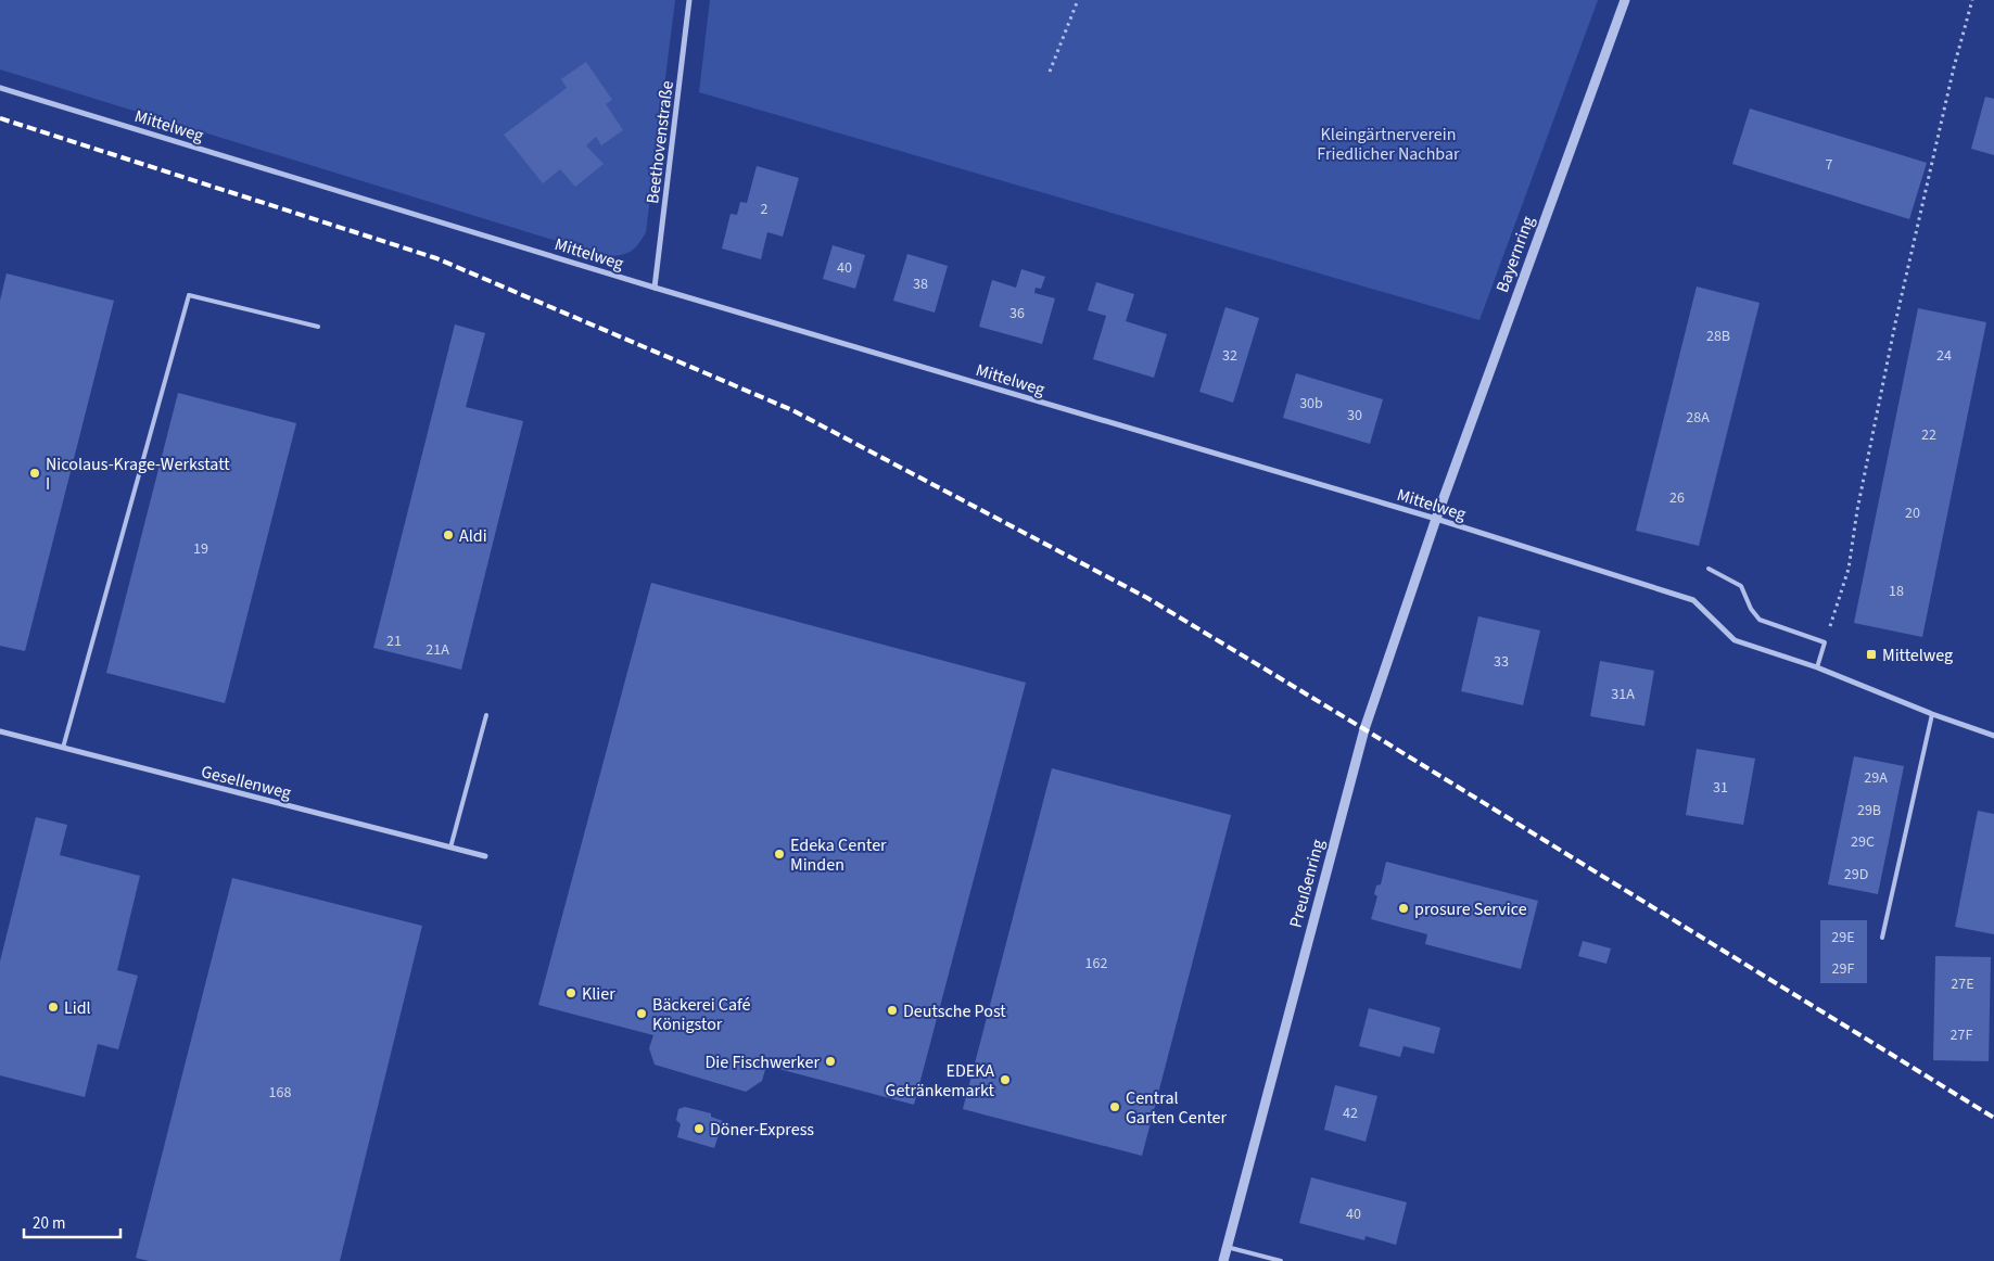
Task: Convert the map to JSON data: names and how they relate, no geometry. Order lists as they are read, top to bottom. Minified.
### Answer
{"streets":{"street":["Mittelweg","Beethovenstraße","Bayernring","Gesellenweg","Preußenring"]},"crossings":[["Mittelweg","Beethovenstraße"],["Mittelweg","Bayernring"],["Mittelweg","Preußenring"],["Bayernring","Preußenring"]],"parks":["Kleingärtnerverein Friedlicher Nachbar"],"places":{"other":["Nicolaus-Krage-Werkstatt I","Aldi","Edeka Center Minden","prosure Service","Klier","Lidl","Deutsche Post","Bäckerei Café Königstor","Die Fischwerker","EDEKA Getränkemarkt","Central Garten Center","Döner-Express"],"transit":["Mittelweg"]},"house_numbers":["7","2","40","38","36","28B","32","24","30b","30","28A","22","26","20","19","18","21","21A","33","31A","29A","31","29B","29C","29D","29E","162","29F","27E","27F","168","42","40"],"scale_bar":"20 m"}
